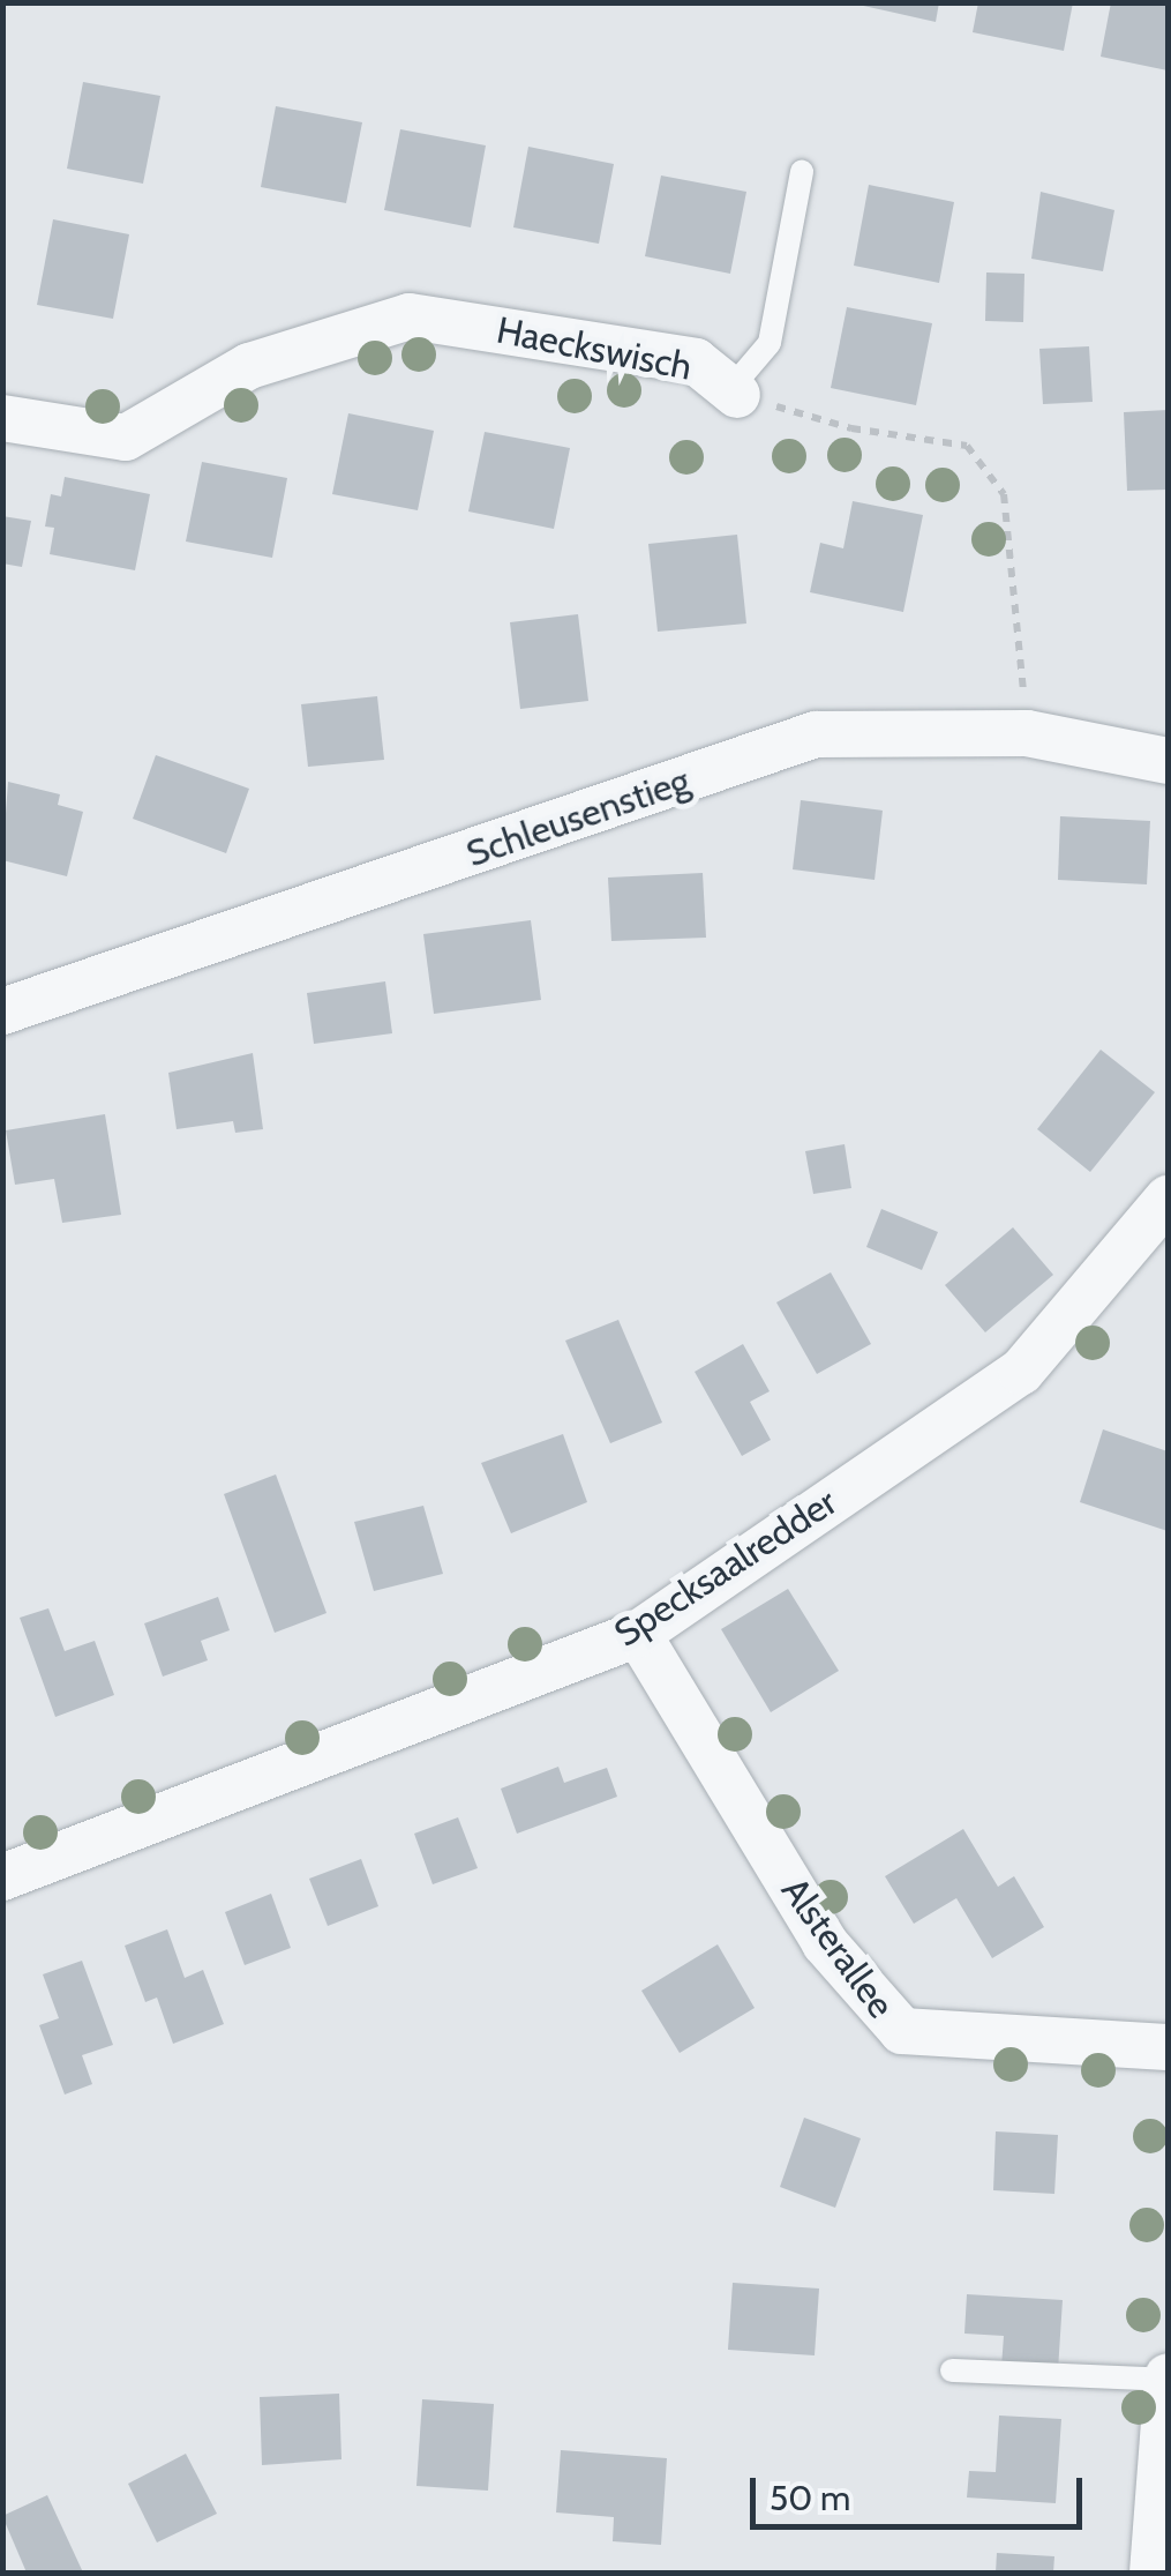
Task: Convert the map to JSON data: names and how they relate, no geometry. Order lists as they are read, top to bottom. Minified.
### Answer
{"streets":{"street":["Haeckswisch","Schleusenstieg","Specksaalredder","Alsterallee"]},"crossings":[["Haeckswisch","Schleusenstieg"],["Specksaalredder","Alsterallee"]],"scale_bar":"50 m"}
